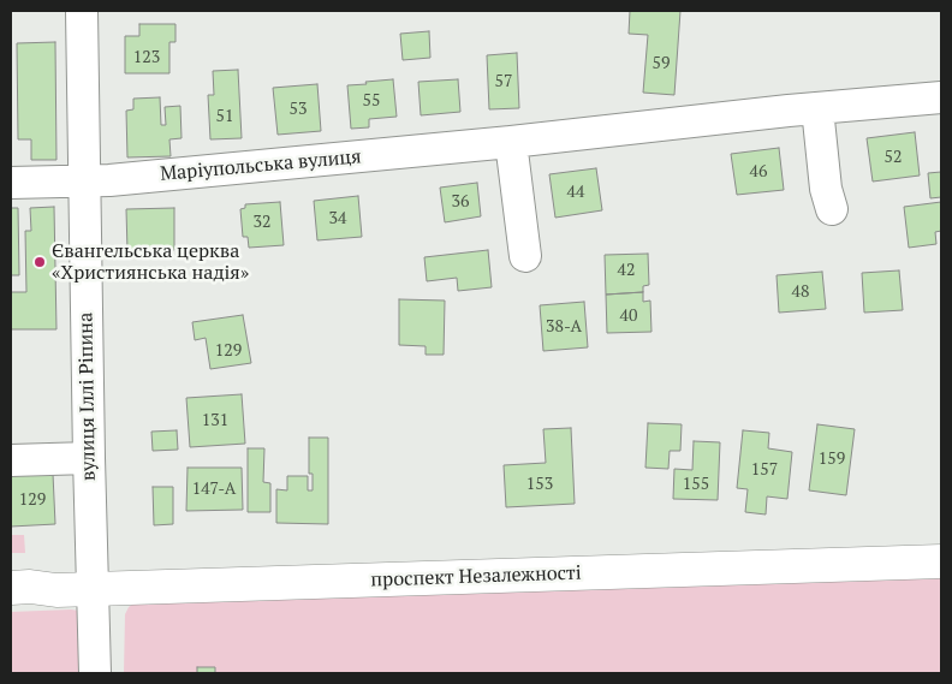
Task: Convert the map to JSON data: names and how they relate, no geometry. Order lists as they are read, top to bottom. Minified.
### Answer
{"streets":{"main road":["проспект Незалежності"],"street":["Маріупольська вулиця","вулиця Іллі Ріпина"]},"crossings":[["Маріупольська вулиця","вулиця Іллі Ріпина"],["вулиця Іллі Ріпина","проспект Незалежності"]],"places":["Євангельська церква «Християнська надія»"],"house_numbers":["123","59","57","55","53","51","52","46","44","36","34","32","42","48","40","38-А","129","131","159","157","153","155","147-А","129"]}
